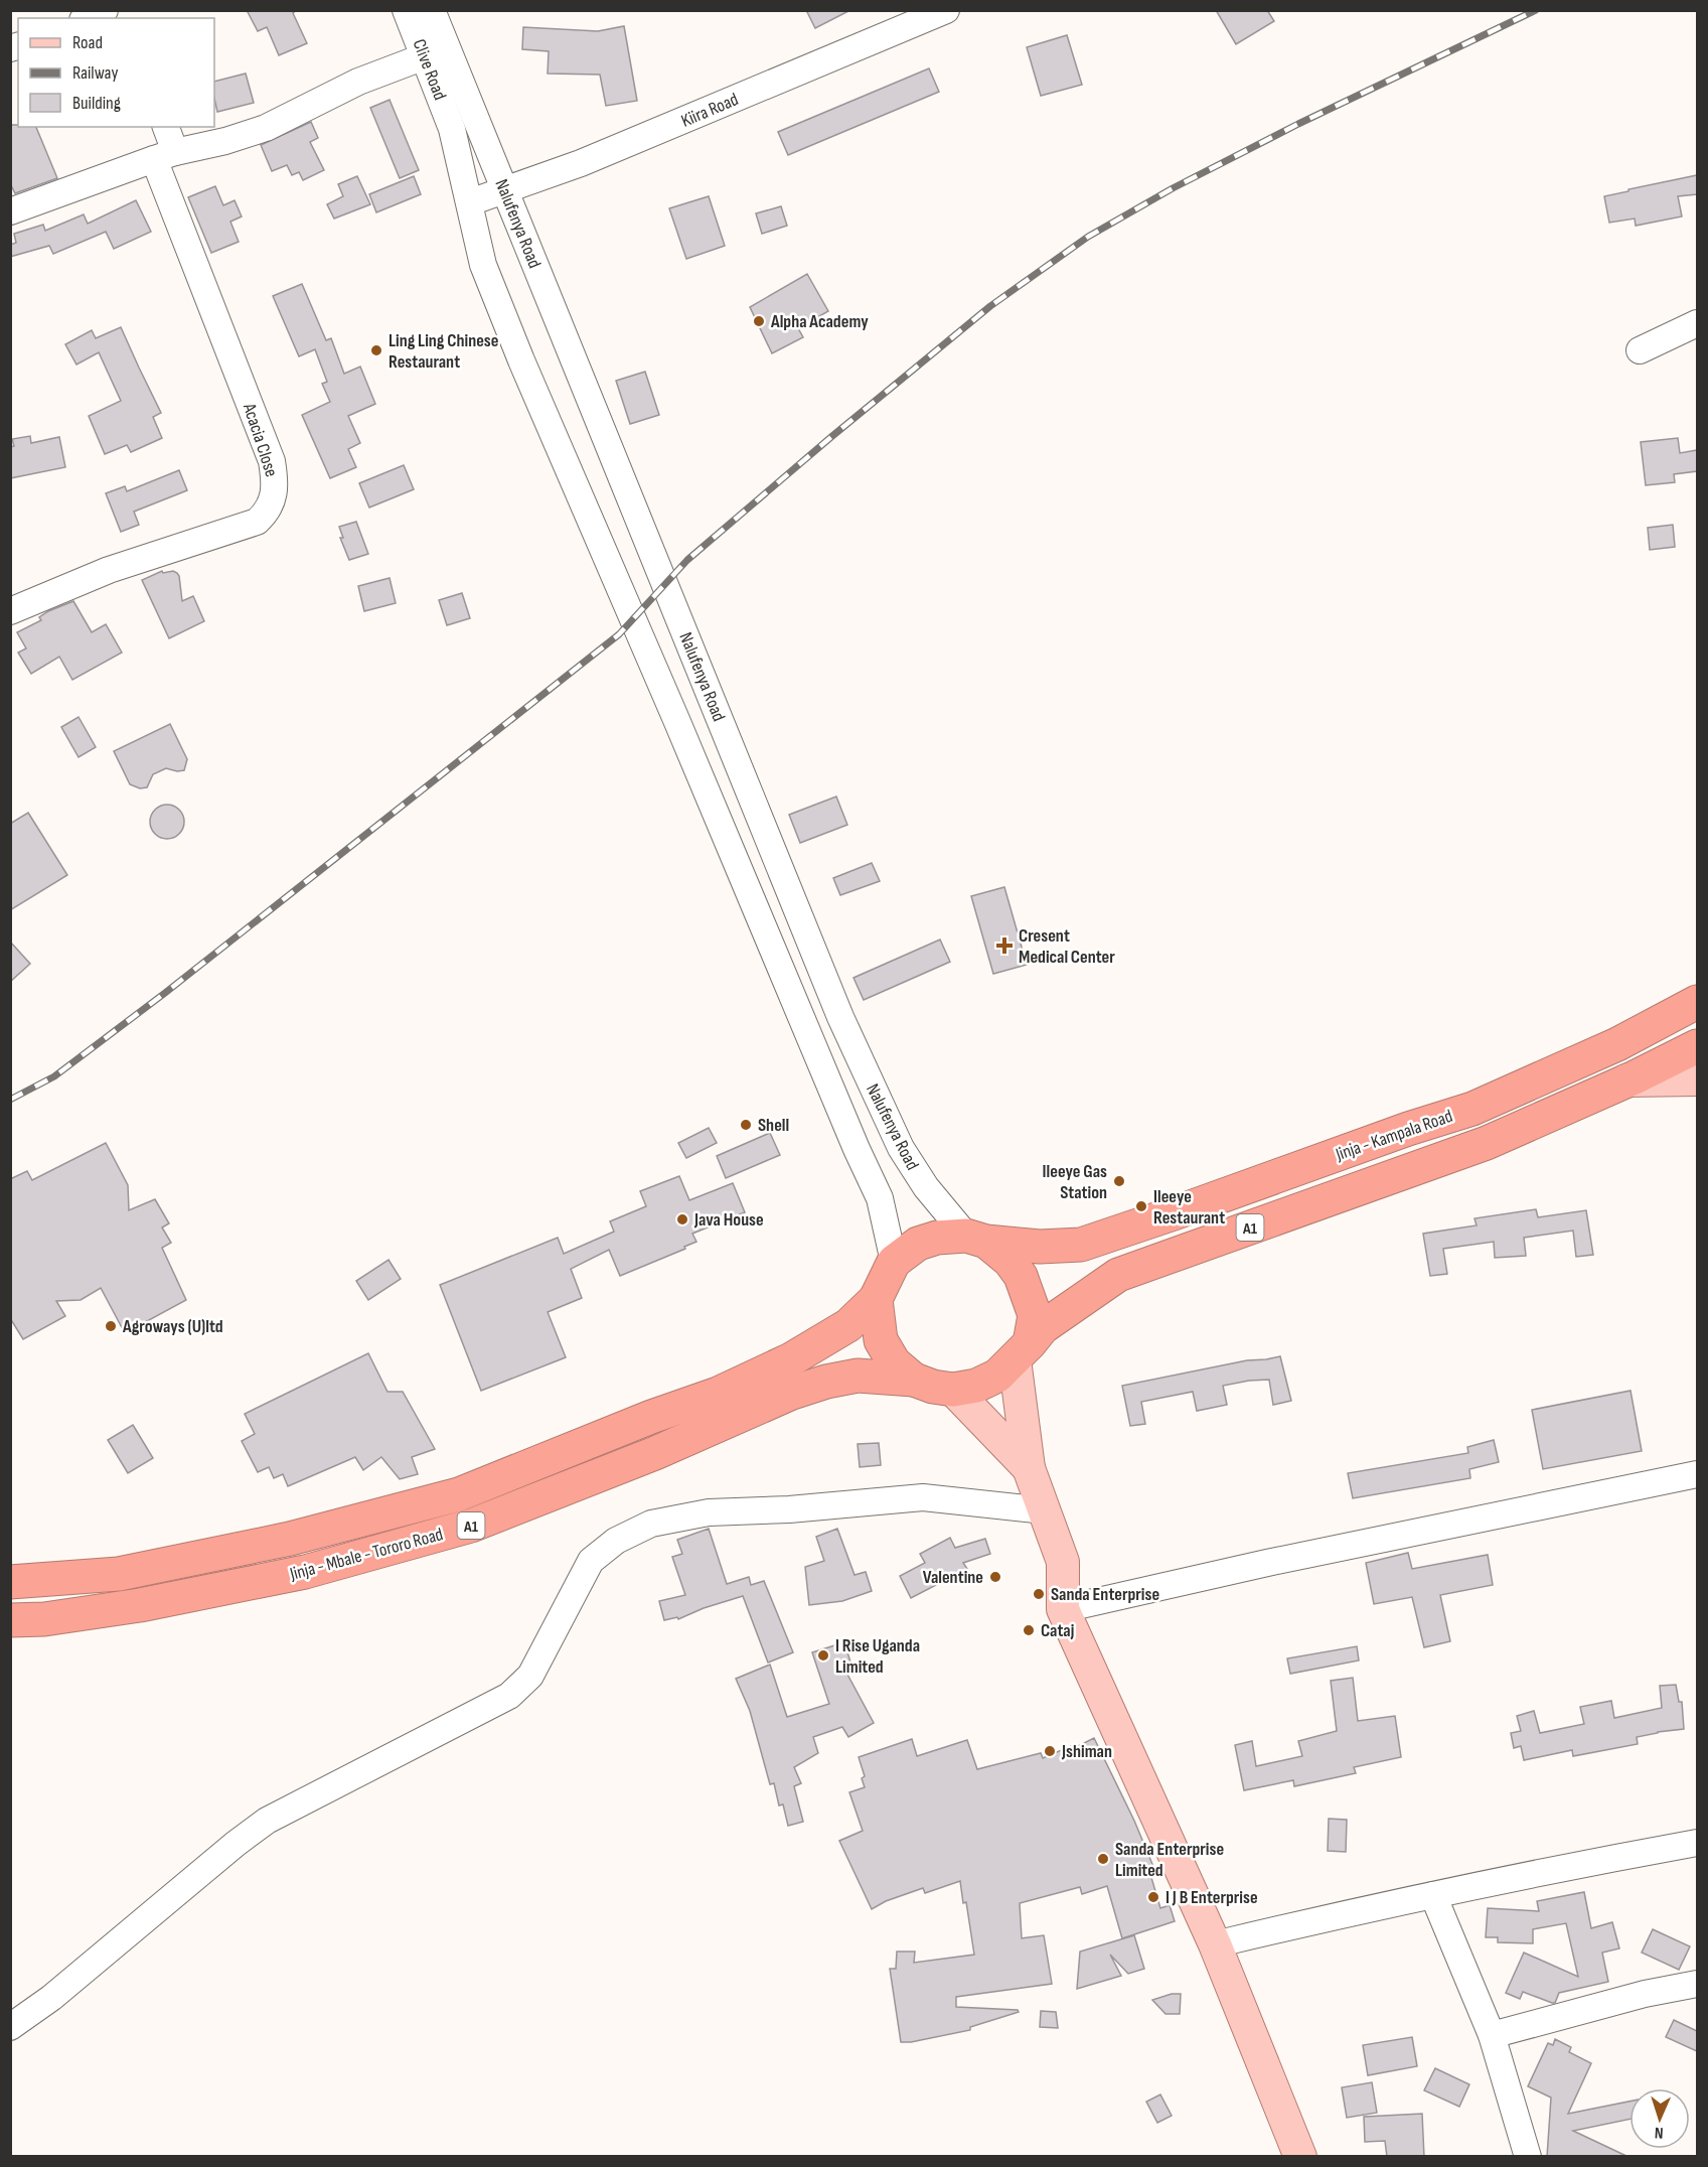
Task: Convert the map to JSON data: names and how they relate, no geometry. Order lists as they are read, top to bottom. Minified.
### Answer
{"streets":{"highway":["Jinja - Kampala Road","A1","Jinja - Mbale - Tororo Road"],"street":["Clive Road","Kiira Road","Nalufenya Road","Acacia Close"]},"crossings":[["Clive Road","Nalufenya Road"],["Kiira Road","Nalufenya Road"],["Nalufenya Road","Jinja - Kampala Road"],["Nalufenya Road","A1"],["Nalufenya Road","Jinja - Mbale - Tororo Road"],["Jinja - Kampala Road","A1"],["Jinja - Kampala Road","Jinja - Mbale - Tororo Road"],["A1","Jinja - Mbale - Tororo Road"]],"places":{"other":["Alpha Academy","Ling Ling Chinese Restaurant","Shell","Ileeye Gas Station","Ileeye Restaurant","Java House","Agroways (U)ltd","Valentine","Sanda Enterprise","Cataj","I Rise Uganda Limited","Jshiman","Sanda Enterprise Limited","I J B Enterprise"],"health":["Cresent Medical Center"]},"legend":["Road","Railway","Building"],"north":"bottom"}
